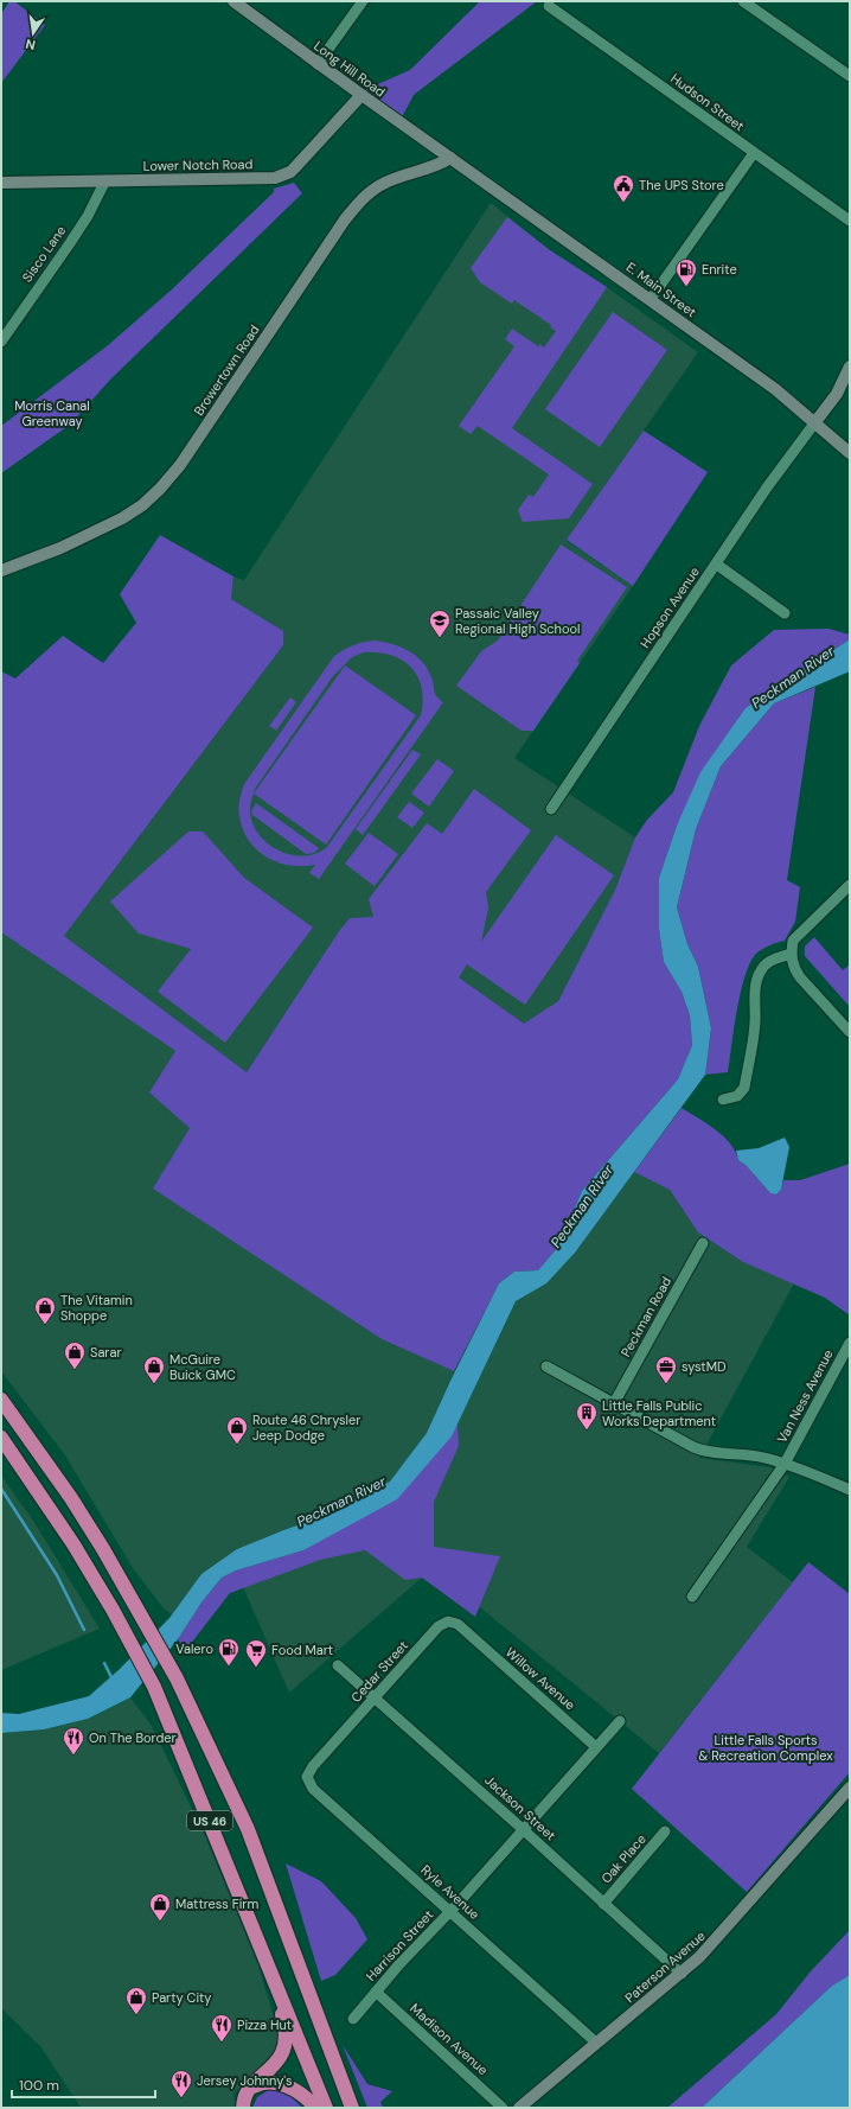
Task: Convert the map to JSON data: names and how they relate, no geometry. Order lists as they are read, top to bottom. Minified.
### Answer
{"streets":{"highway":["US 46"],"main road":["Long Hill Road","Lower Notch Road","E. Main Street","Browertown Road","Paterson Avenue"],"street":["Hudson Street","Sisco Lane","Hopson Avenue","Peckman Road","Van Ness Avenue","Cedar Street","Willow Avenue","Jackson Street","Oak Place","Ryle Avenue","Harrison Street","Madison Avenue"]},"crossings":[["Long Hill Road","Lower Notch Road"],["Long Hill Road","E. Main Street"],["Long Hill Road","Browertown Road"],["Lower Notch Road","Sisco Lane"],["E. Main Street","Browertown Road"],["E. Main Street","Hopson Avenue"],["Cedar Street","Willow Avenue"],["Cedar Street","Jackson Street"],["Cedar Street","Ryle Avenue"],["Willow Avenue","Harrison Street"],["Jackson Street","Oak Place"],["Jackson Street","Harrison Street"],["Jackson Street","Paterson Avenue"],["Ryle Avenue","Harrison Street"],["Ryle Avenue","Paterson Avenue"],["Harrison Street","Madison Avenue"]],"water":["Peckman River"],"parks":["Morris Canal Greenway","Little Falls Sports & Recreation Complex"],"places":{"public building":["The UPS Store"],"fuel station":["Enrite","Valero"],"school or university":["Passaic Valley Regional High School"],"shop":["The Vitamin Shoppe","Sarar","McGuire Buick GMC","Route 46 Chrysler Jeep Dodge","Mattress Firm","Party City"],"office":["systMD"],"building":["Little Falls Public Works Department"],"supermarket":["Food Mart"],"restaurant":["On The Border","Pizza Hut","Jersey Johnny's"]},"scale_bar":"100 m","north":"bottom"}
